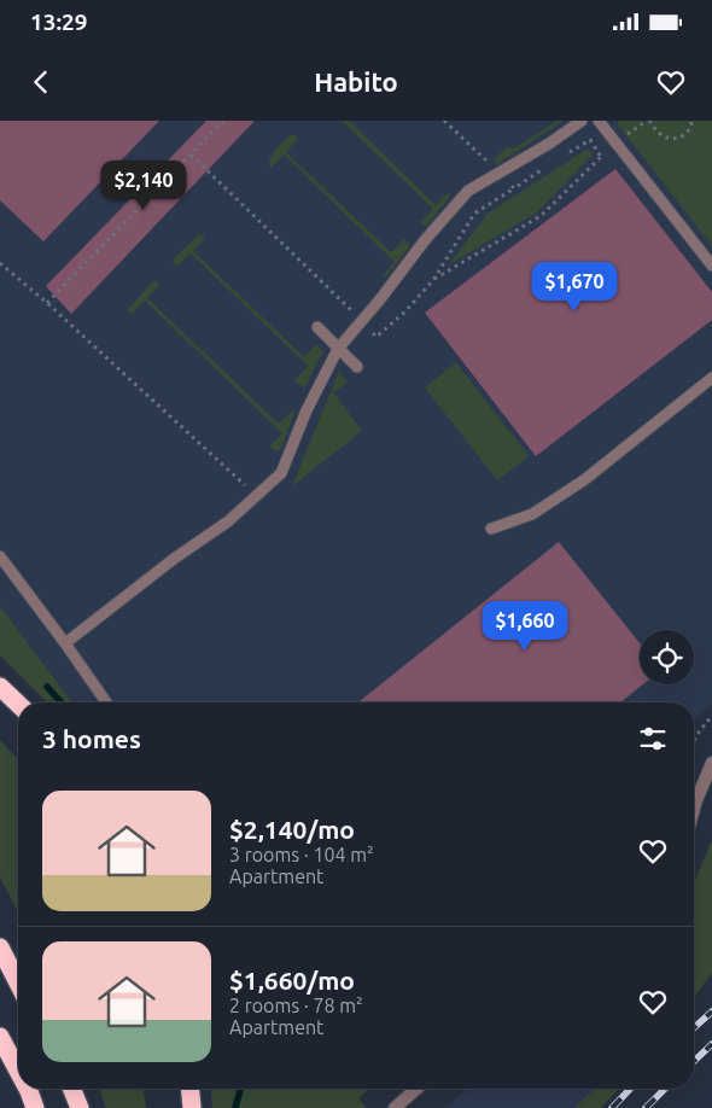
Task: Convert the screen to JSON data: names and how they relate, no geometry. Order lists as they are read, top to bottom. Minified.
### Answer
{"page":{"status":"13:29","header":"Habito","price":["$2,140","$1,670","$1,660"],"heading":"3 homes","list":[{"name":"$2,140/mo","note":"3 rooms · 104 m² · Apartment"},{"name":"$1,660/mo","note":"2 rooms · 78 m² · Apartment"}]}}
